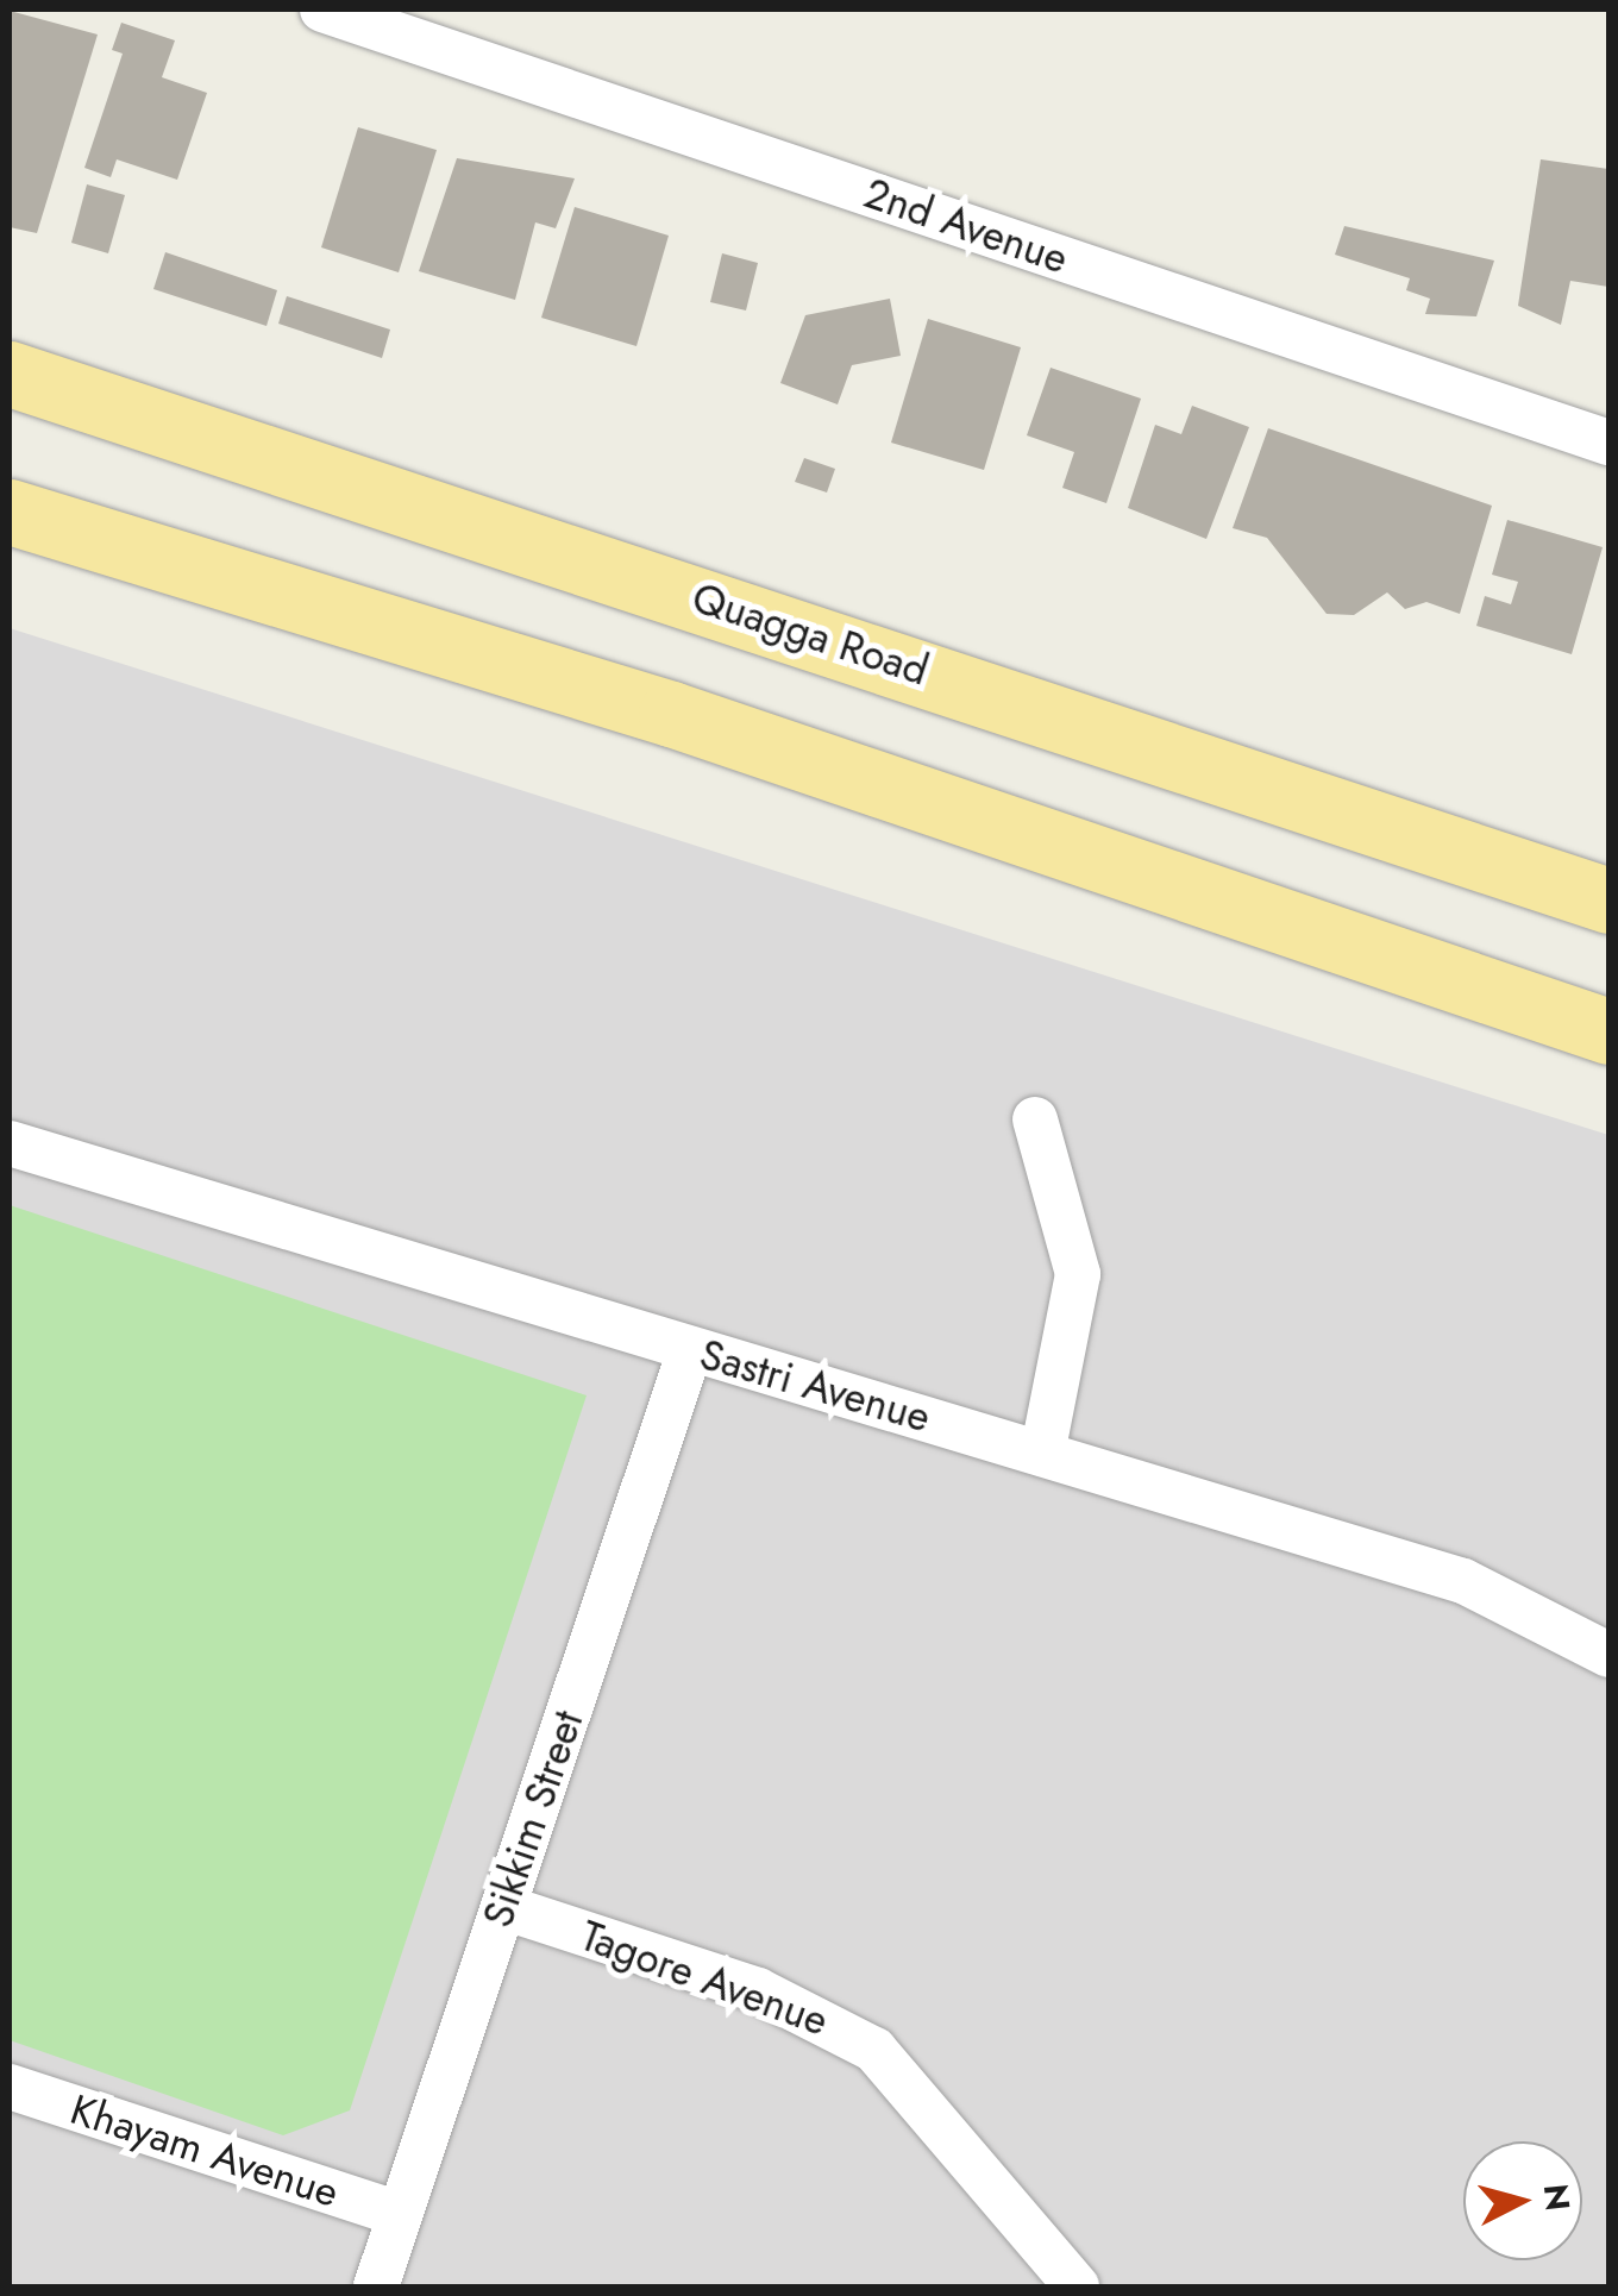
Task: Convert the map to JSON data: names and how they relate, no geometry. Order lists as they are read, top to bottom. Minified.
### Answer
{"streets":{"main road":["Quagga Road"],"street":["2nd Avenue","Sastri Avenue","Sikkim Street","Tagore Avenue","Khayam Avenue"]},"crossings":[["Sastri Avenue","Sikkim Street"],["Sikkim Street","Tagore Avenue"],["Sikkim Street","Khayam Avenue"]],"north":"right"}
